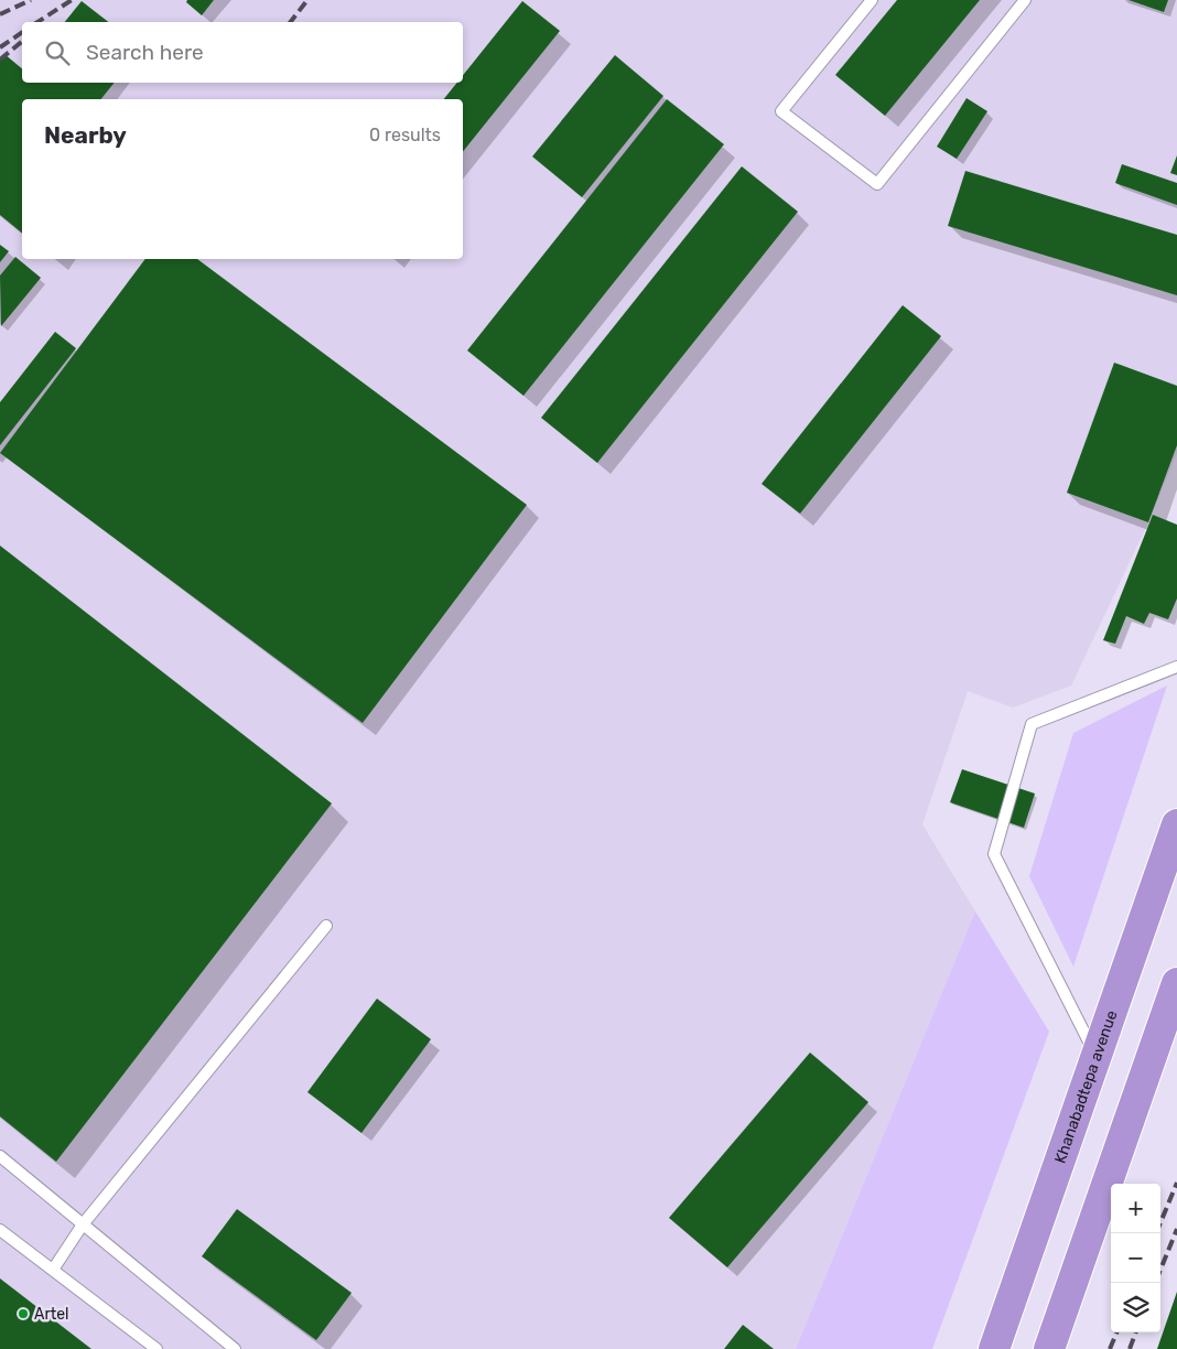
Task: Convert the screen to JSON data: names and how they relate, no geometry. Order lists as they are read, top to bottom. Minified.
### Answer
{"streets":{"highway":["Khanabadtepa avenue"]},"places":["Artel"],"page":{"search":"Search here","heading":["Nearby","0 results"],"map_buttons":["+","−"]}}
